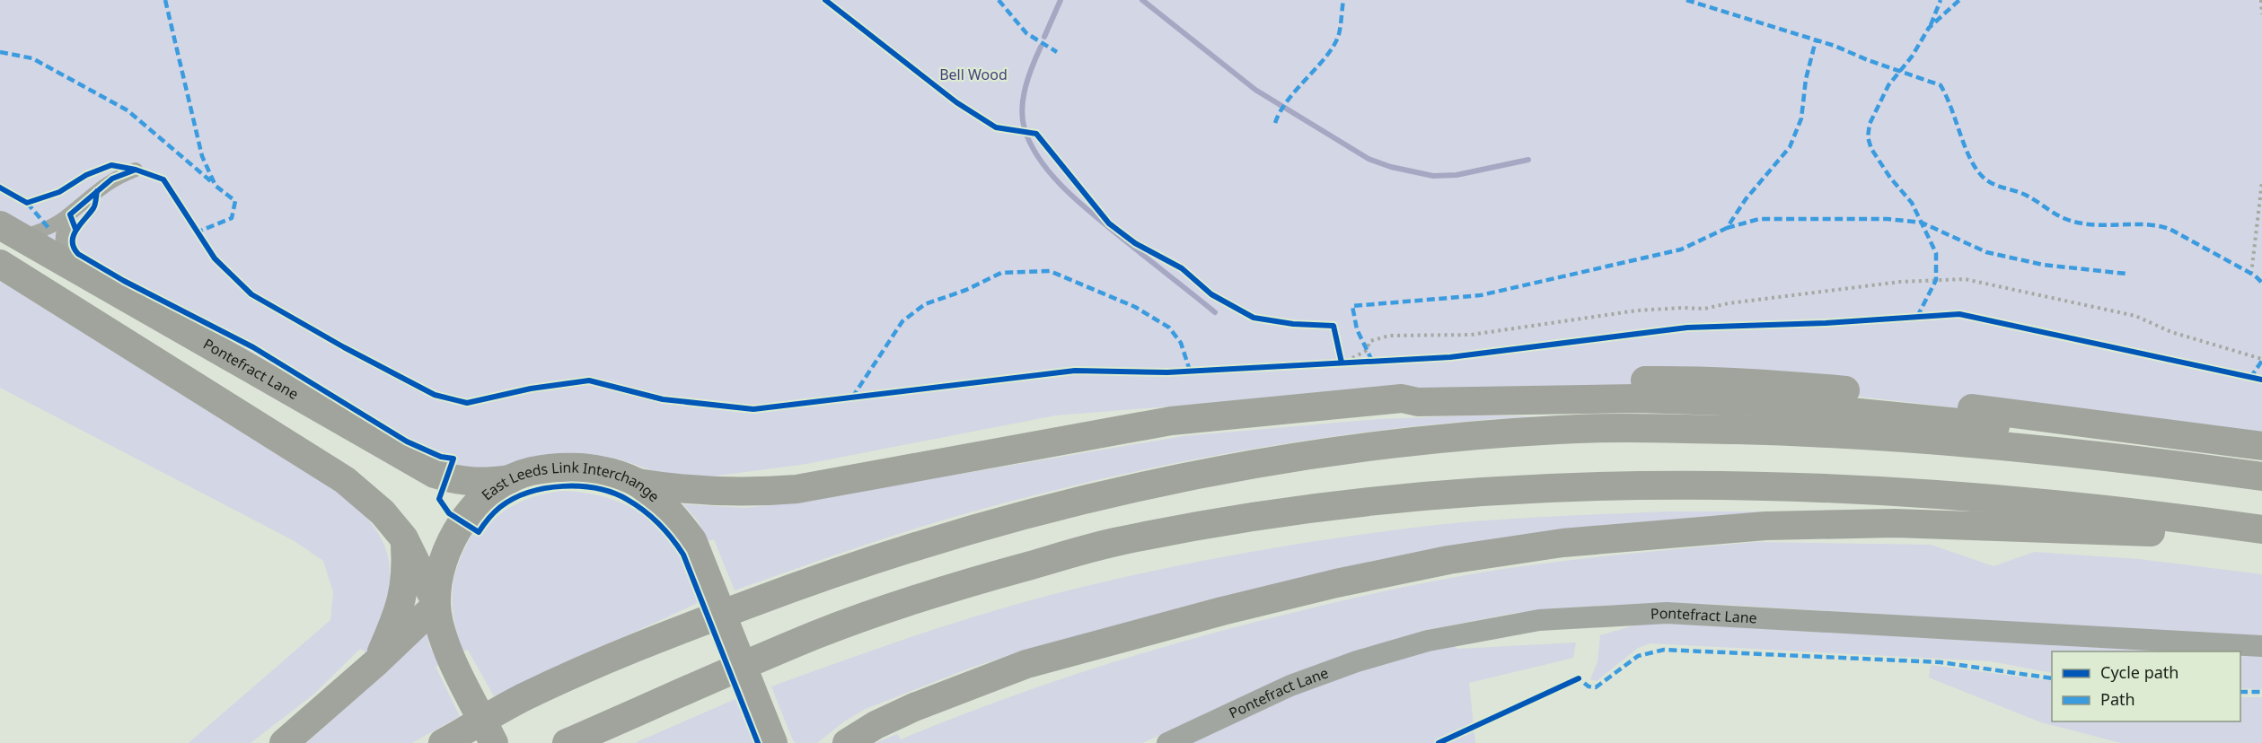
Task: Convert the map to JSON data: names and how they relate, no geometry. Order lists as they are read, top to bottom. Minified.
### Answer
{"streets":{"highway":["Pontefract Lane","East Leeds Link Interchange"]},"crossings":[["Pontefract Lane","East Leeds Link Interchange"]],"parks":["Bell Wood"],"legend":["Cycle path","Path"]}
